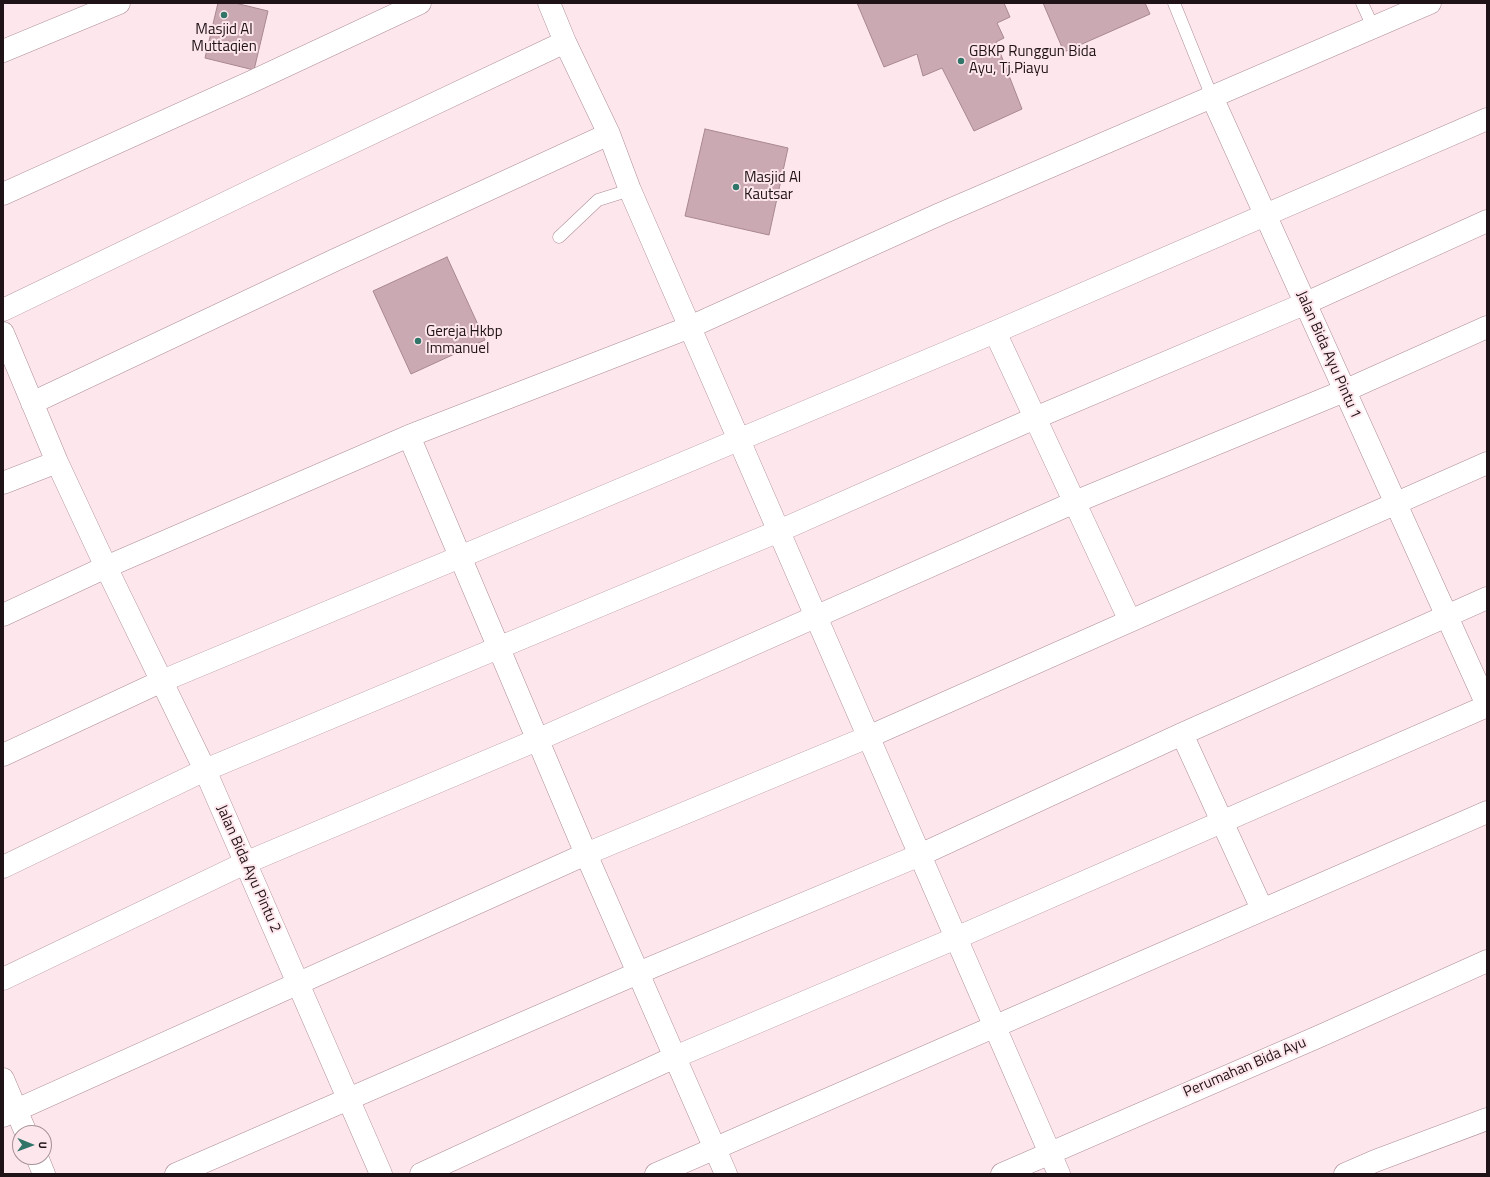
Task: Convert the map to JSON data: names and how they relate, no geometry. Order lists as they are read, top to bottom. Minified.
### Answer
{"streets":{"street":["Jalan Bida Ayu Pintu 1","Jalan Bida Ayu Pintu 2","Perumahan Bida Ayu"]},"places":["Masjid Al Muttaqien","GBKP Runggun Bida Ayu, Tj.Piayu","Masjid Al Kautsar","Gereja Hkbp Immanuel"],"north":"right"}
